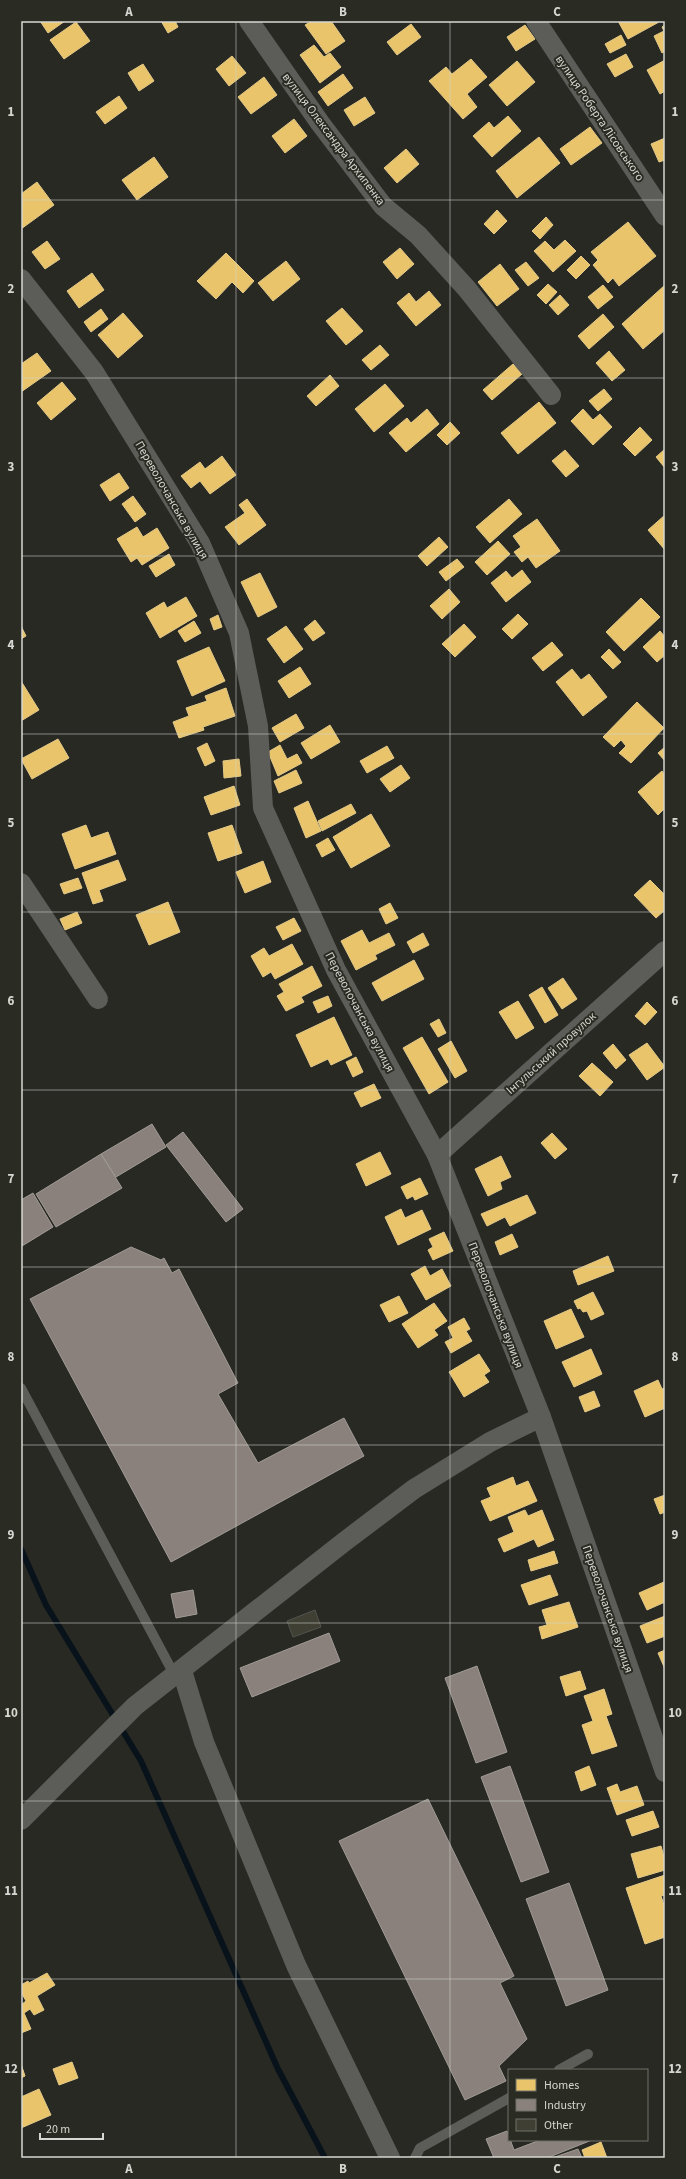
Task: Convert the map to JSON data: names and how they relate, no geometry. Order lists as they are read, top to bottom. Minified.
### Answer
{"streets":{"street":["вулиця Роберта Лісовського","вулиця Олександра Архипенка","Переволочанська вулиця","Інгульський провулок"]},"crossings":[["Переволочанська вулиця","Інгульський провулок"]],"legend":["Homes","Industry","Other"],"scale_bar":"20 m","grid":{"columns":["A","B","C"],"rows":["1","2","3","4","5","6","7","8","9","10","11","12"]}}
